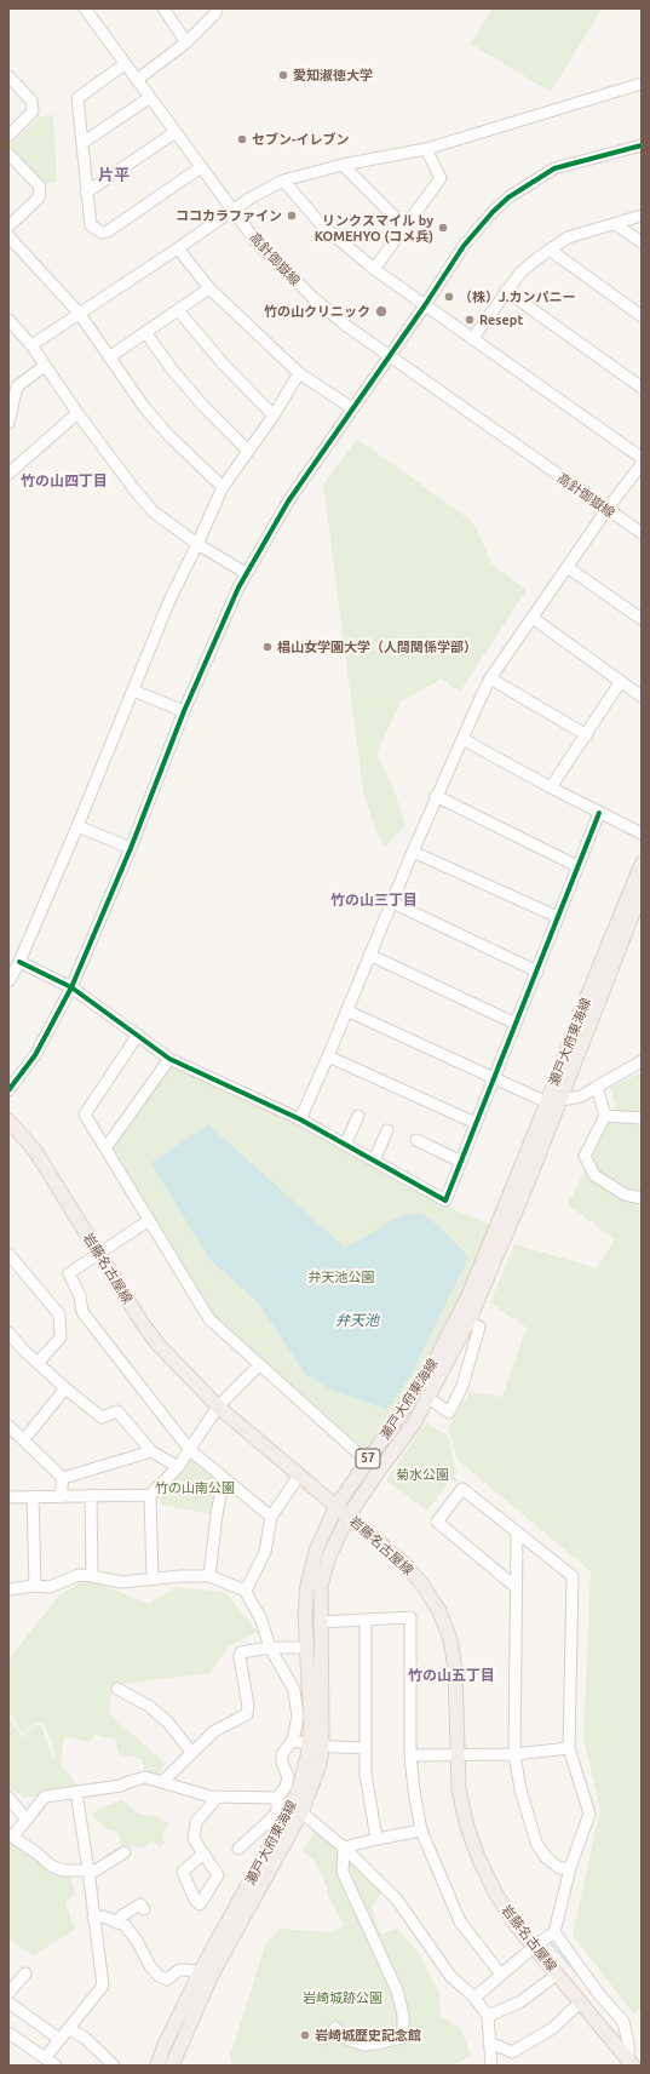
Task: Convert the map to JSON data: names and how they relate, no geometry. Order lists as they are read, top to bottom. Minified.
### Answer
{"streets":{"main road":["瀬戸大府東海線","岩藤名古屋線","57"],"street":["高針御嶽線"]},"crossings":[["瀬戸大府東海線","岩藤名古屋線"]],"districts":["片平","竹の山四丁目","竹の山三丁目","竹の山五丁目"],"water":["弁天池"],"parks":["弁天池公園","菊水公園","竹の山南公園","岩崎城跡公園"],"places":["愛知淑徳大学","セブン-イレブン","ココカラファイン","リンクスマイル by KOMEHYO (コメ兵)","（株）J.カンパニー","竹の山クリニック","Resept","椙山女学園大学（人間関係学部）","岩崎城歴史記念館"]}
